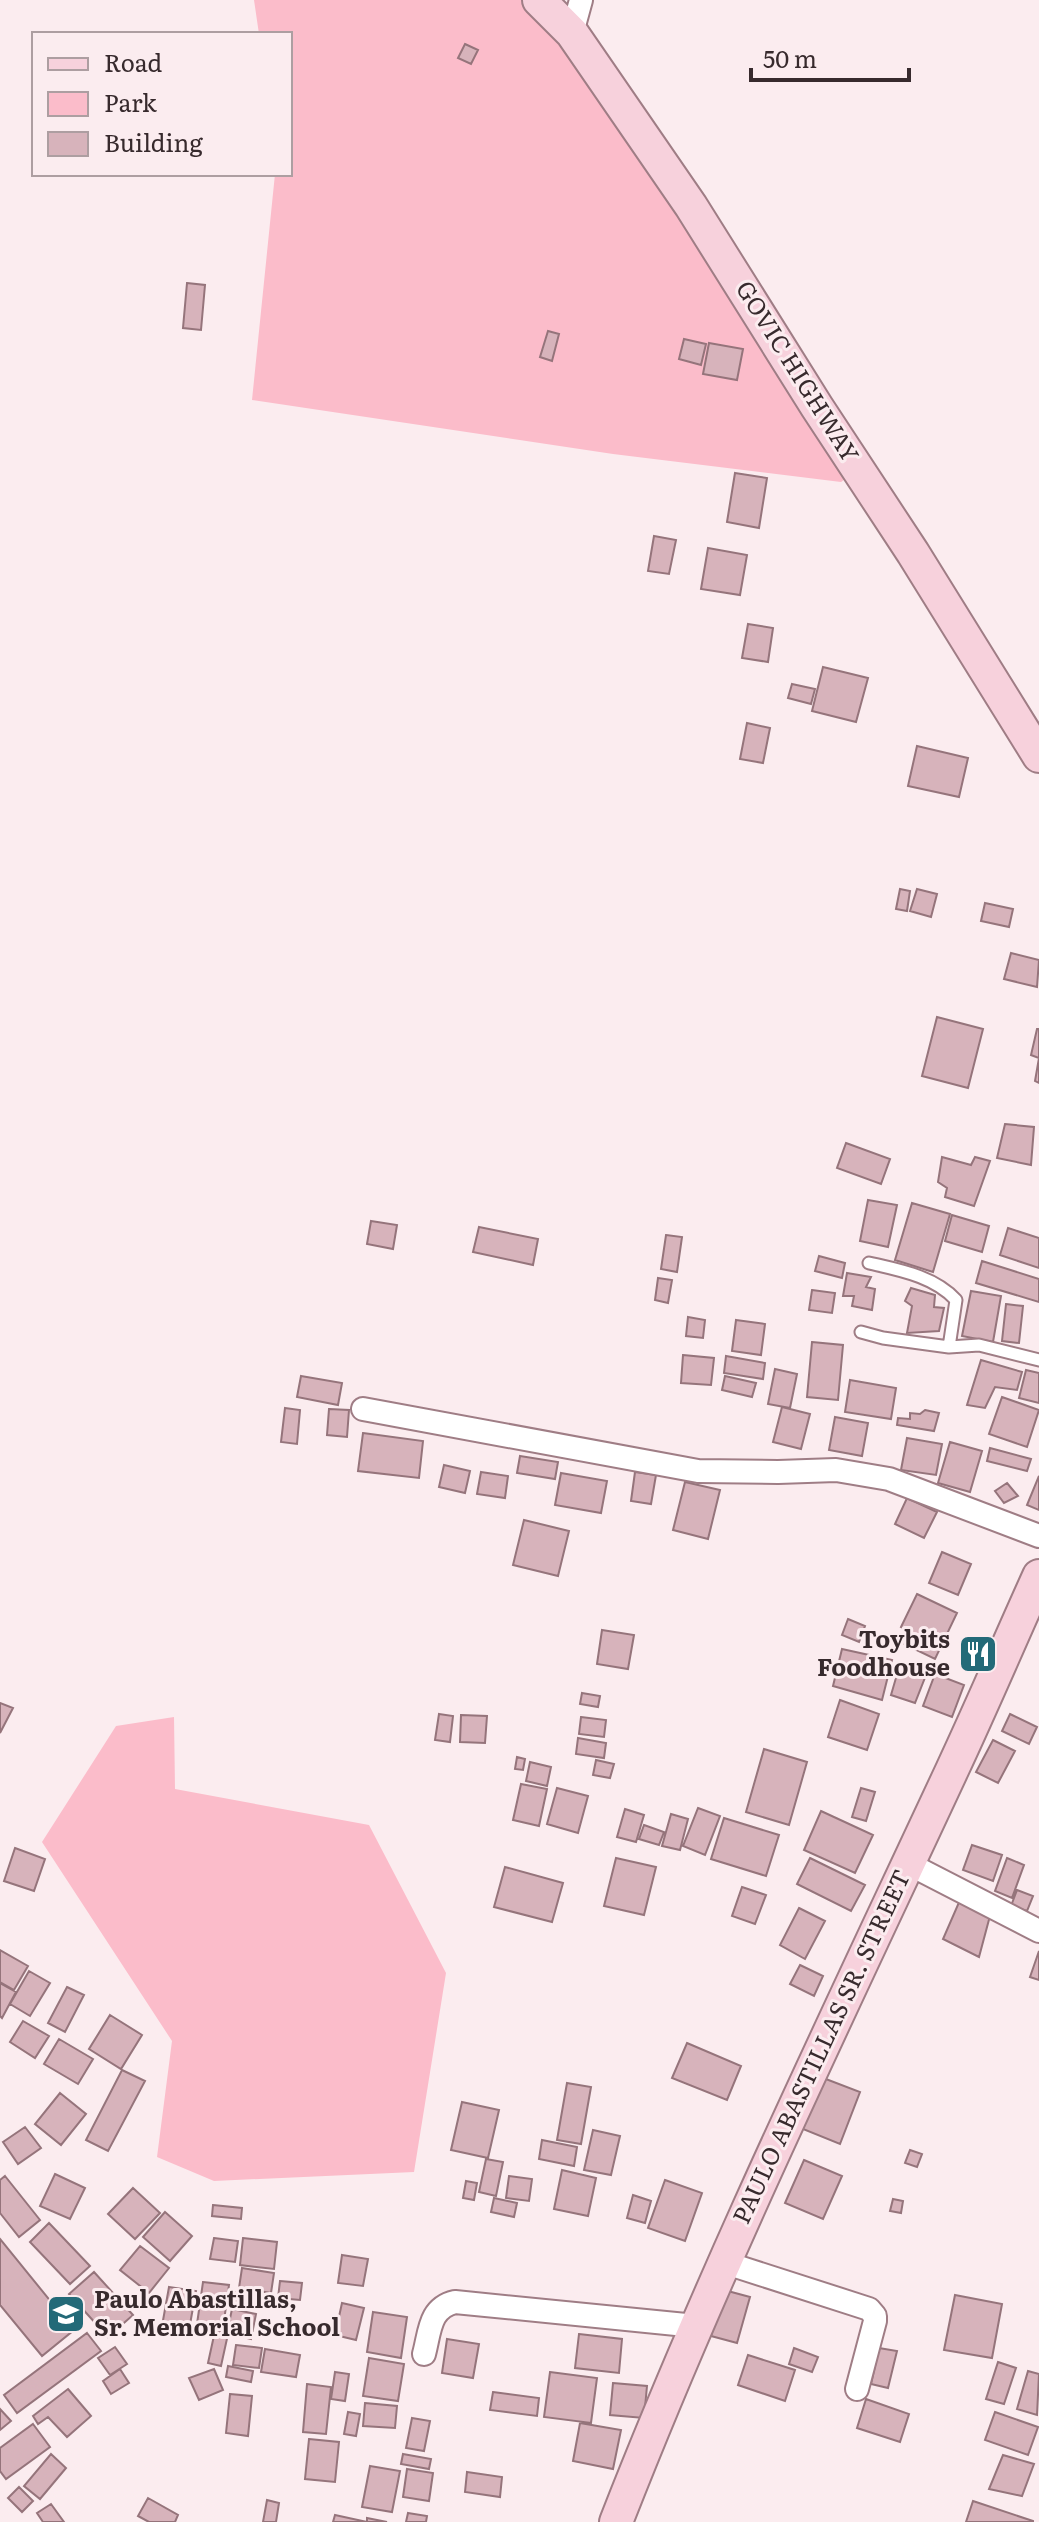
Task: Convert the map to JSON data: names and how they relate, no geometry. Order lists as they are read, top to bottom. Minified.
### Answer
{"streets":{"main road":["GOVIC HIGHWAY","PAULO ABASTILLAS SR. STREET"]},"places":{"restaurant":["Toybits Foodhouse"],"school or university":["Paulo Abastillas, Sr. Memorial School"]},"legend":["Road","Park","Building"],"scale_bar":"50 m"}
